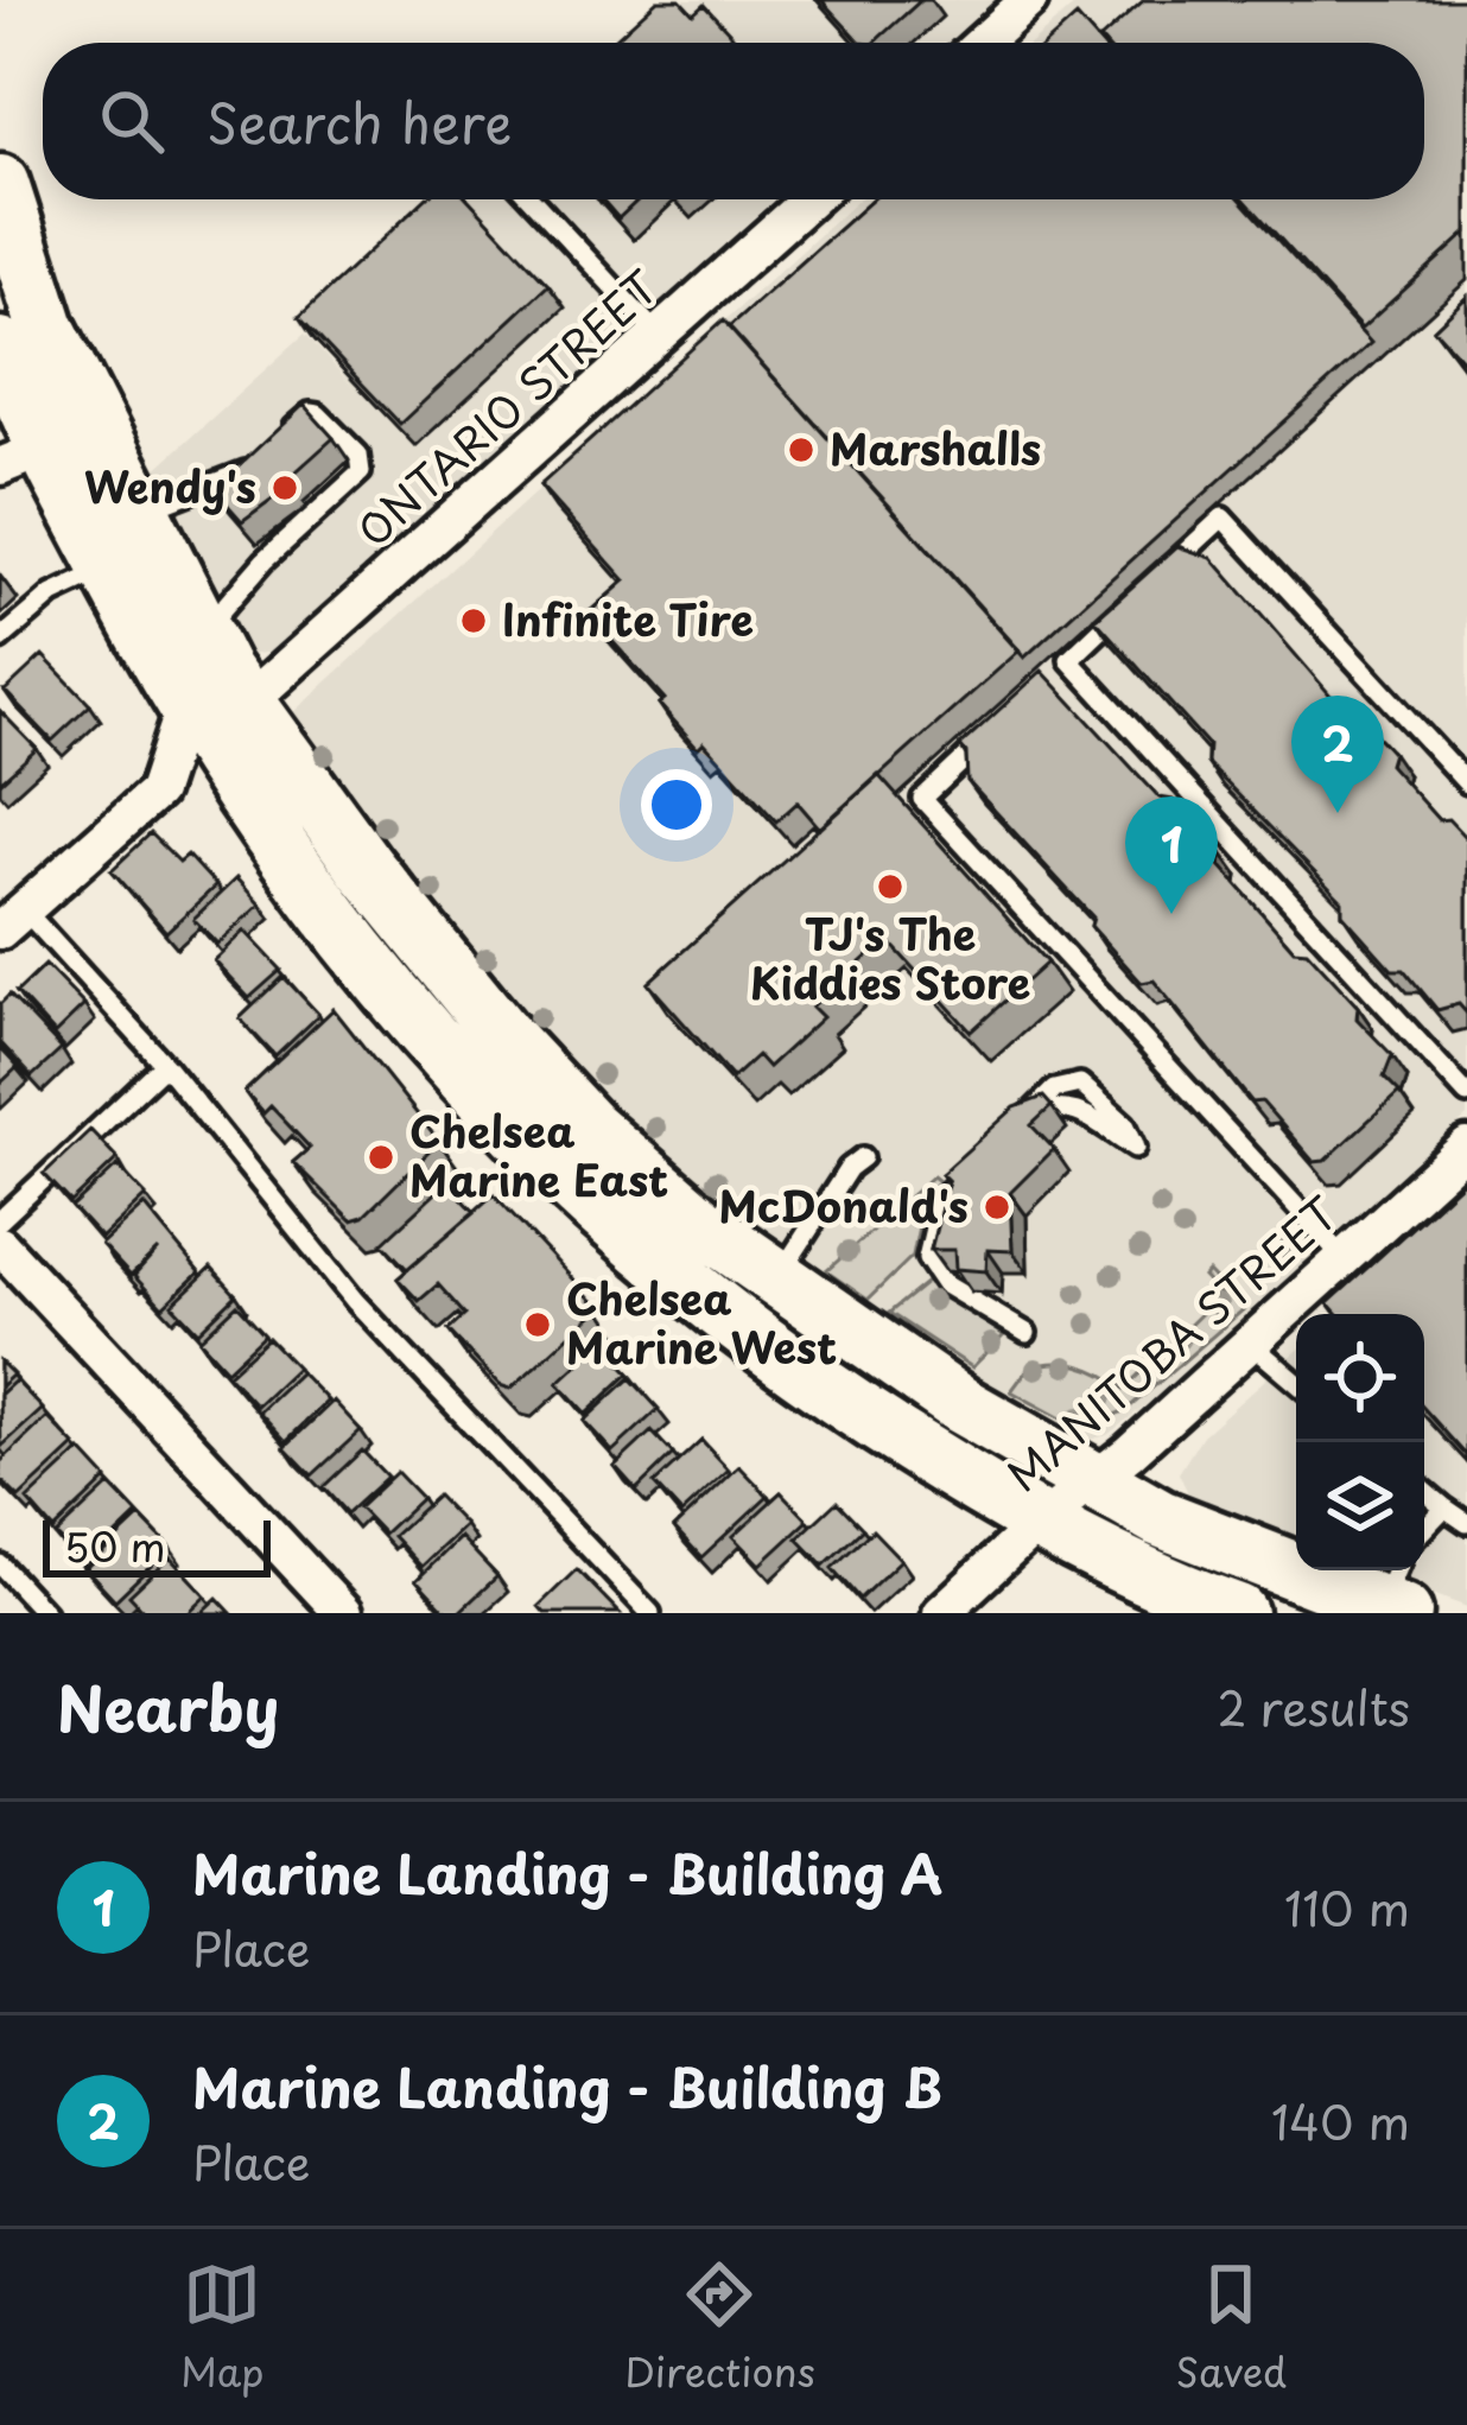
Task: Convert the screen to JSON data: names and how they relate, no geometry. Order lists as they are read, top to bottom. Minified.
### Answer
{"streets":{"street":["ONTARIO STREET","MANITOBA STREET"]},"places":["Marshalls","Wendy's","Infinite Tire","TJ's The Kiddies Store","Chelsea Marine East","McDonald's","Chelsea Marine West"],"scale_bar":"50 m","page":{"search":"Search here","pins":["2","1"],"scale":"50 m","heading":["Nearby","2 results"],"list":[{"mark":"1","name":"Marine Landing - Building A","note":"Place","value":"110 m"},{"mark":"2","name":"Marine Landing - Building B","note":"Place","value":"140 m"}],"nav":["Map","Directions","Saved"]}}
